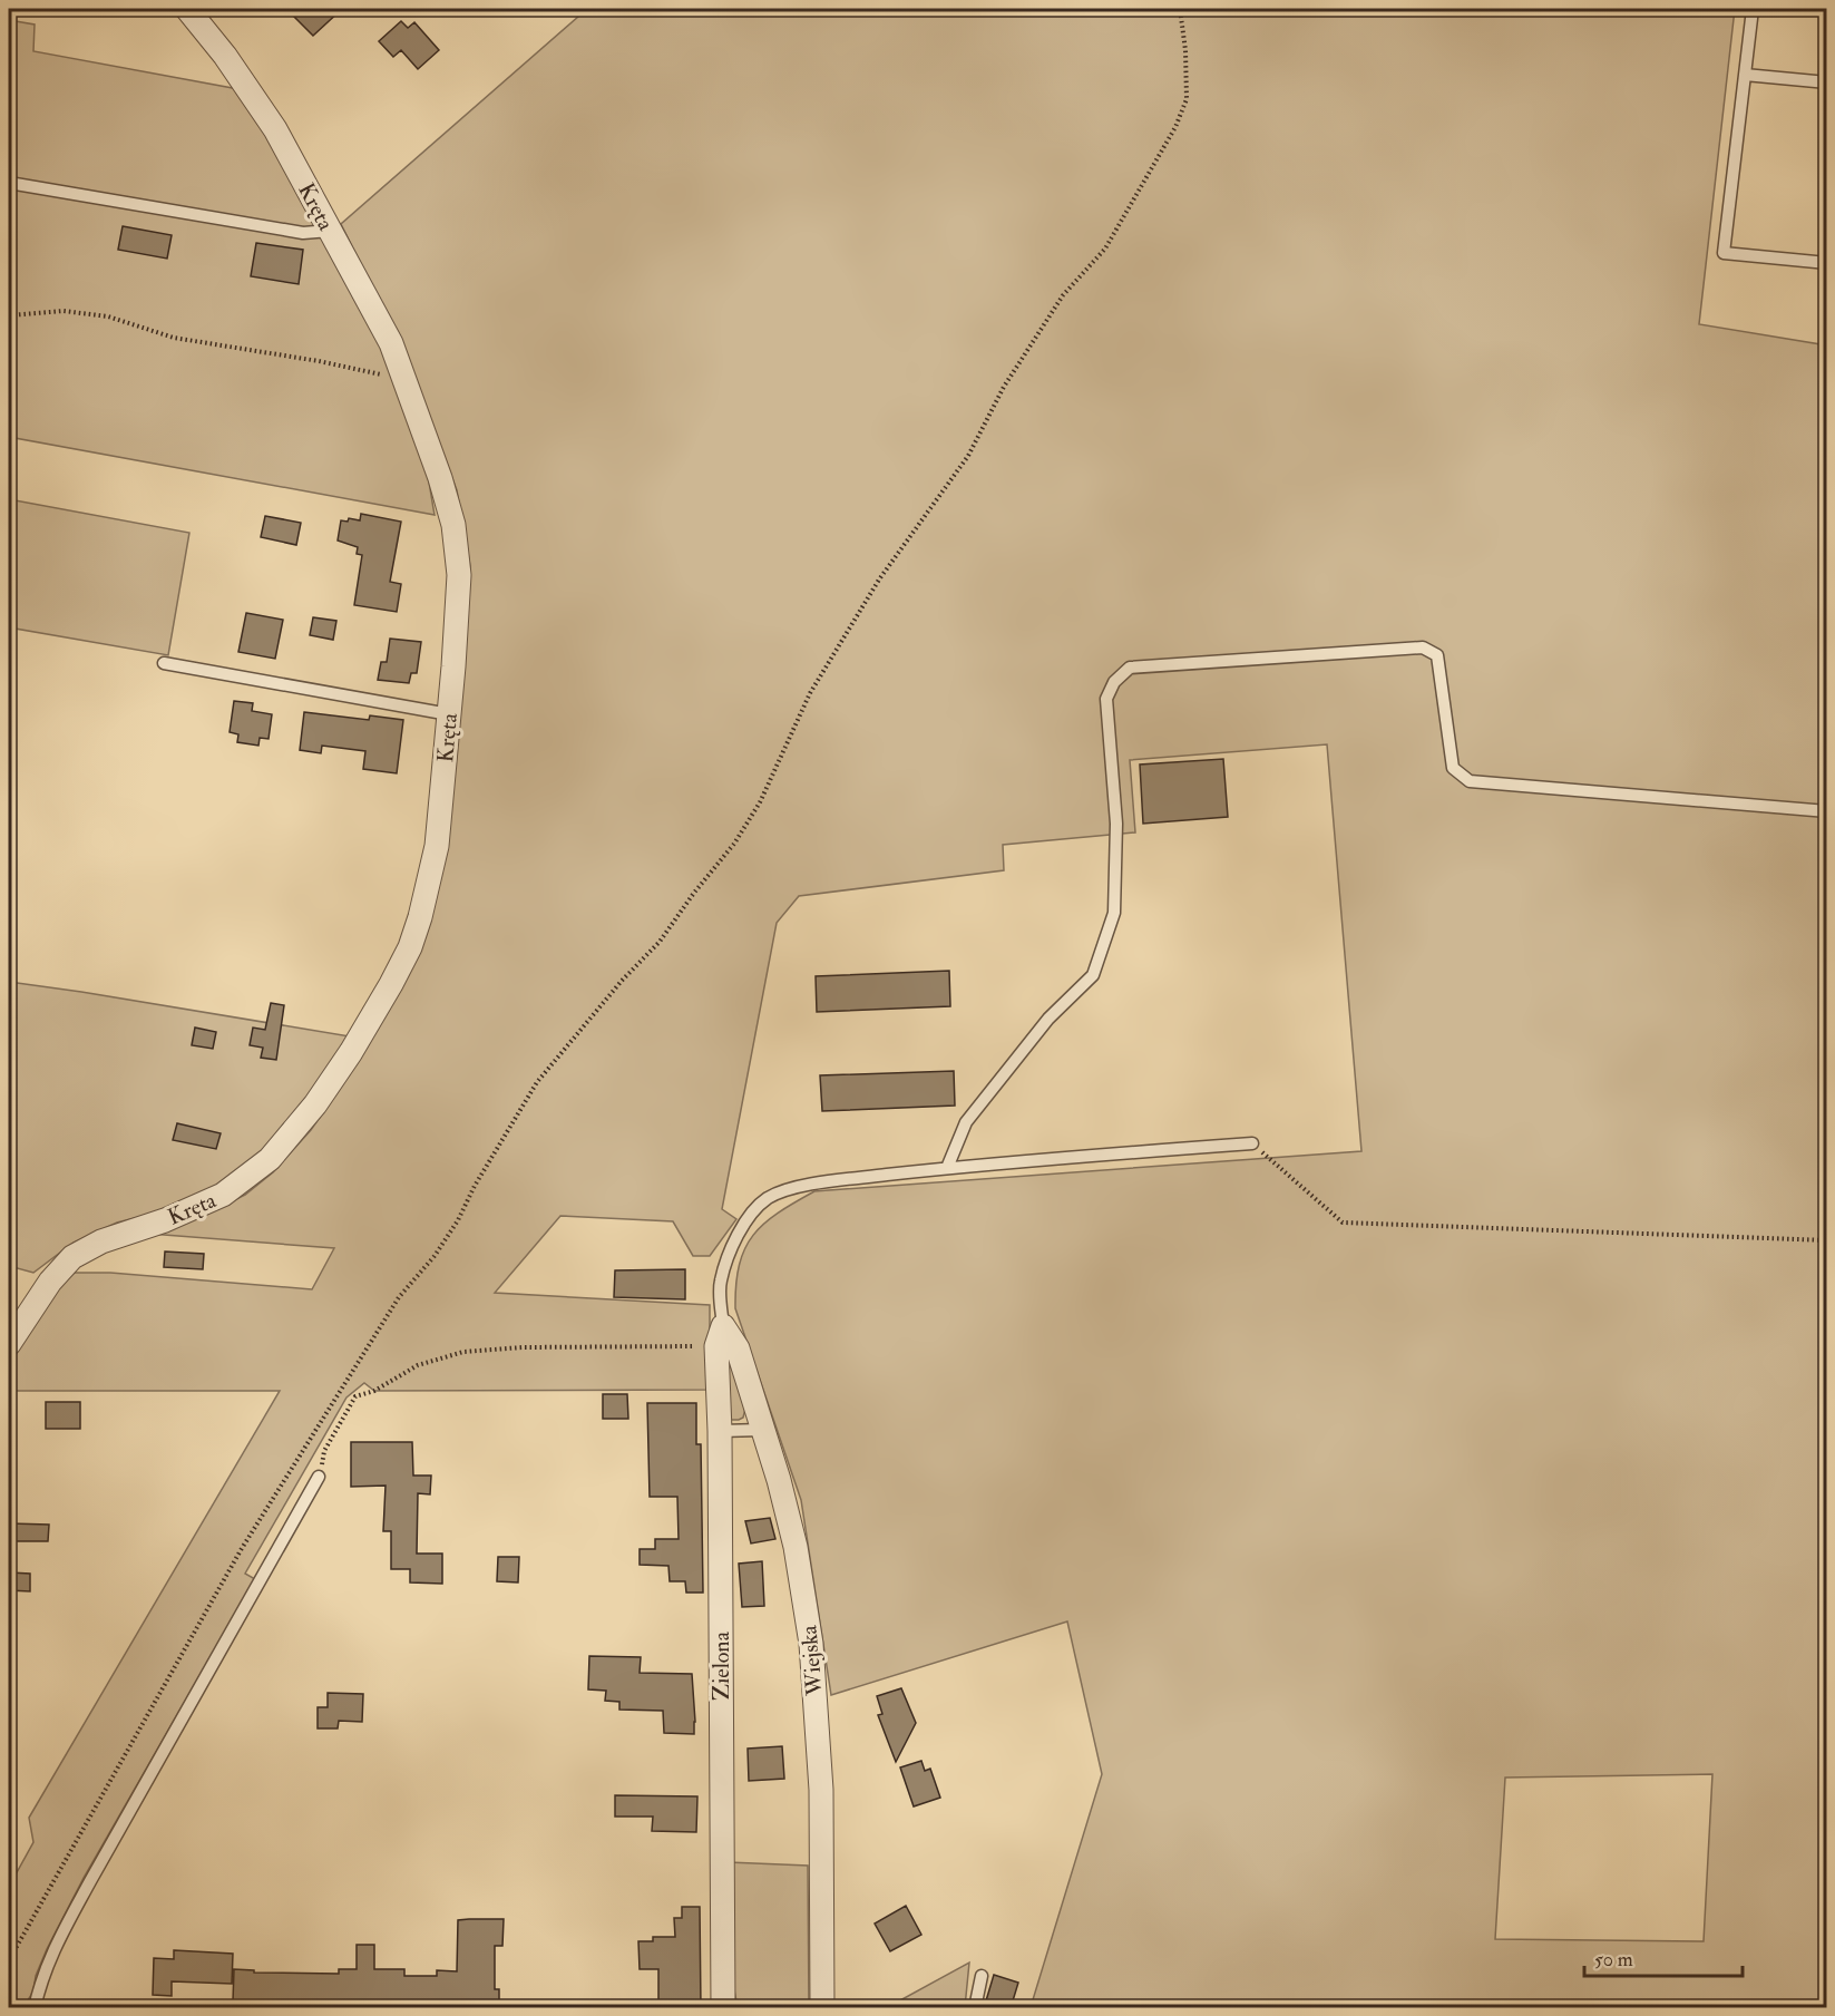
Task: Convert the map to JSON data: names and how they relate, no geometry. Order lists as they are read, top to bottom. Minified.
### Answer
{"streets":{"street":["Kręta","Wiejska","Zielona"]},"crossings":[["Wiejska","Zielona"]],"scale_bar":"50 m"}
